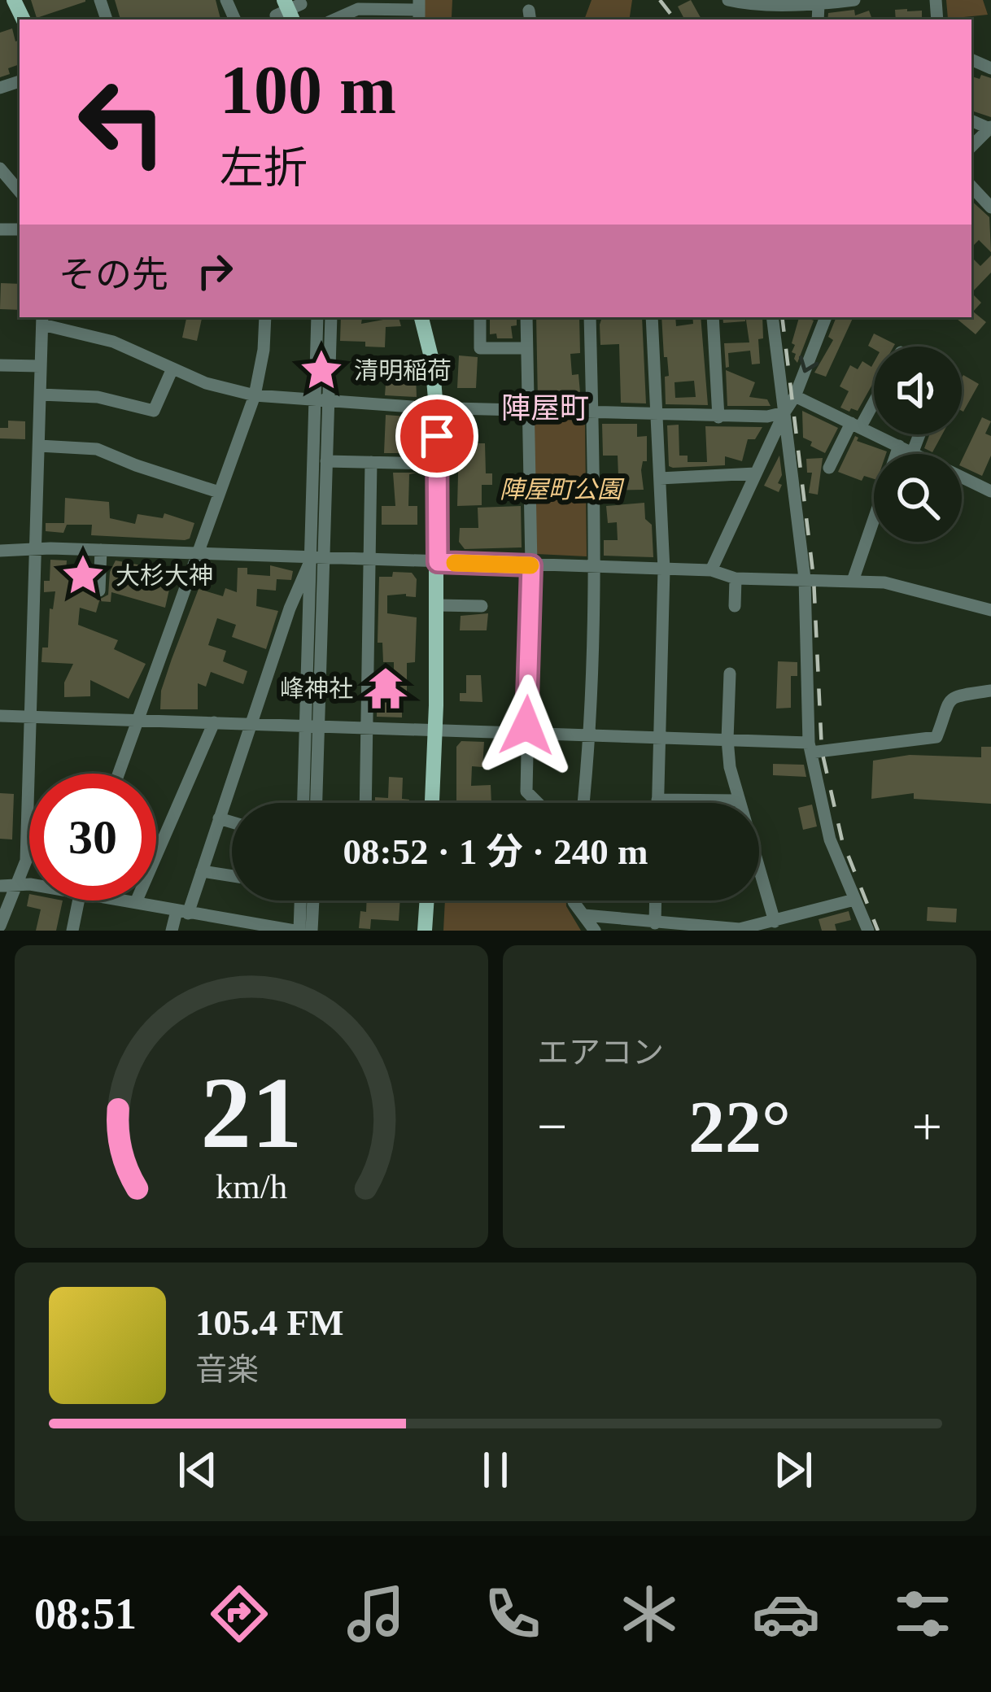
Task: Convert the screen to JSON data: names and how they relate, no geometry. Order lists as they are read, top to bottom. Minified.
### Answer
{"districts":["陣屋町"],"parks":["陣屋町公園"],"places":{"place":["清明稲荷","大杉大神"],"temple":["峰神社"]},"page":{"turn":["100 m","左折"],"then":"その先","limit":"30","trip":"08:52 · 1 分 · 240 m","tile":"エアコン","heat":["−","22°","+"],"song":["105.4 FM","音楽"],"tabs":"08:51","gauge":["21","km/h"]}}
